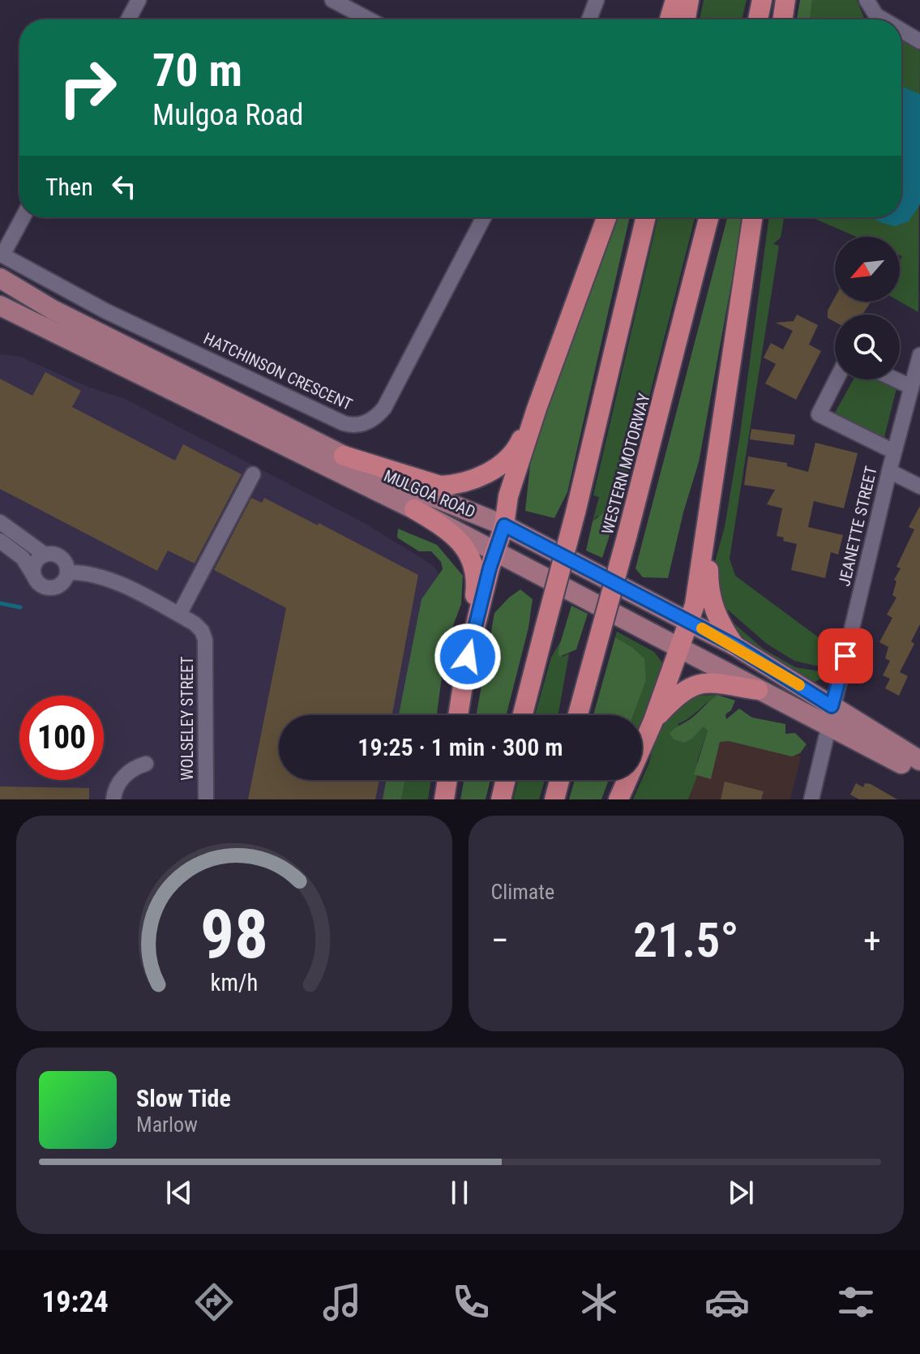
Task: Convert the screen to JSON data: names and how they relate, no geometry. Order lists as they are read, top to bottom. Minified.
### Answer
{"streets":{"highway":["WESTERN MOTORWAY"],"main road":["MULGOA ROAD"],"street":["HATCHINSON CRESCENT","JEANETTE STREET","WOLSELEY STREET"]},"crossings":[["MULGOA ROAD","JEANETTE STREET"]],"north":"bottom left","page":{"turn":["70 m","Mulgoa Road"],"then":"Then","limit":"100","trip":"19:25 · 1 min · 300 m","tile":"Climate","heat":["−","21.5°","+"],"song":["Slow Tide","Marlow"],"tabs":"19:24","gauge":["98","km/h"]}}
